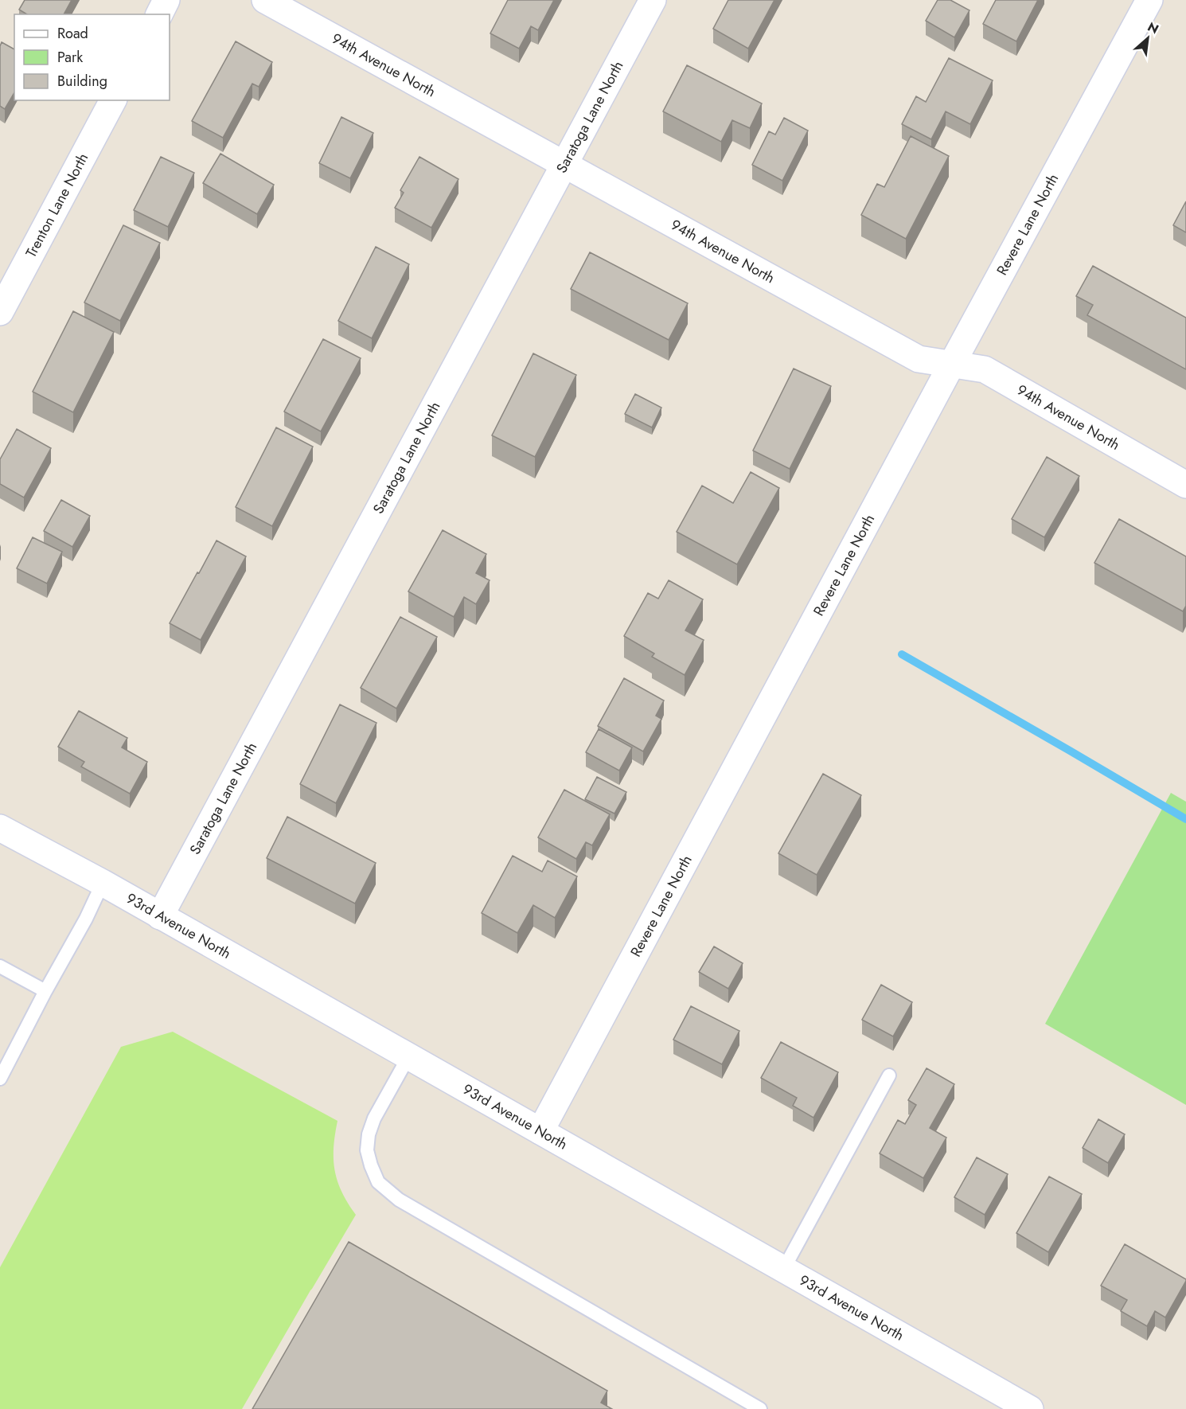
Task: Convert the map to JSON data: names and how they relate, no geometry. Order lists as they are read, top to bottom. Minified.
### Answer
{"streets":{"street":["94th Avenue North","Saratoga Lane North","Trenton Lane North","Revere Lane North","93rd Avenue North"]},"crossings":[["94th Avenue North","Saratoga Lane North"],["94th Avenue North","Revere Lane North"],["Saratoga Lane North","93rd Avenue North"],["Revere Lane North","93rd Avenue North"]],"legend":["Road","Park","Building"],"north":"top right"}
